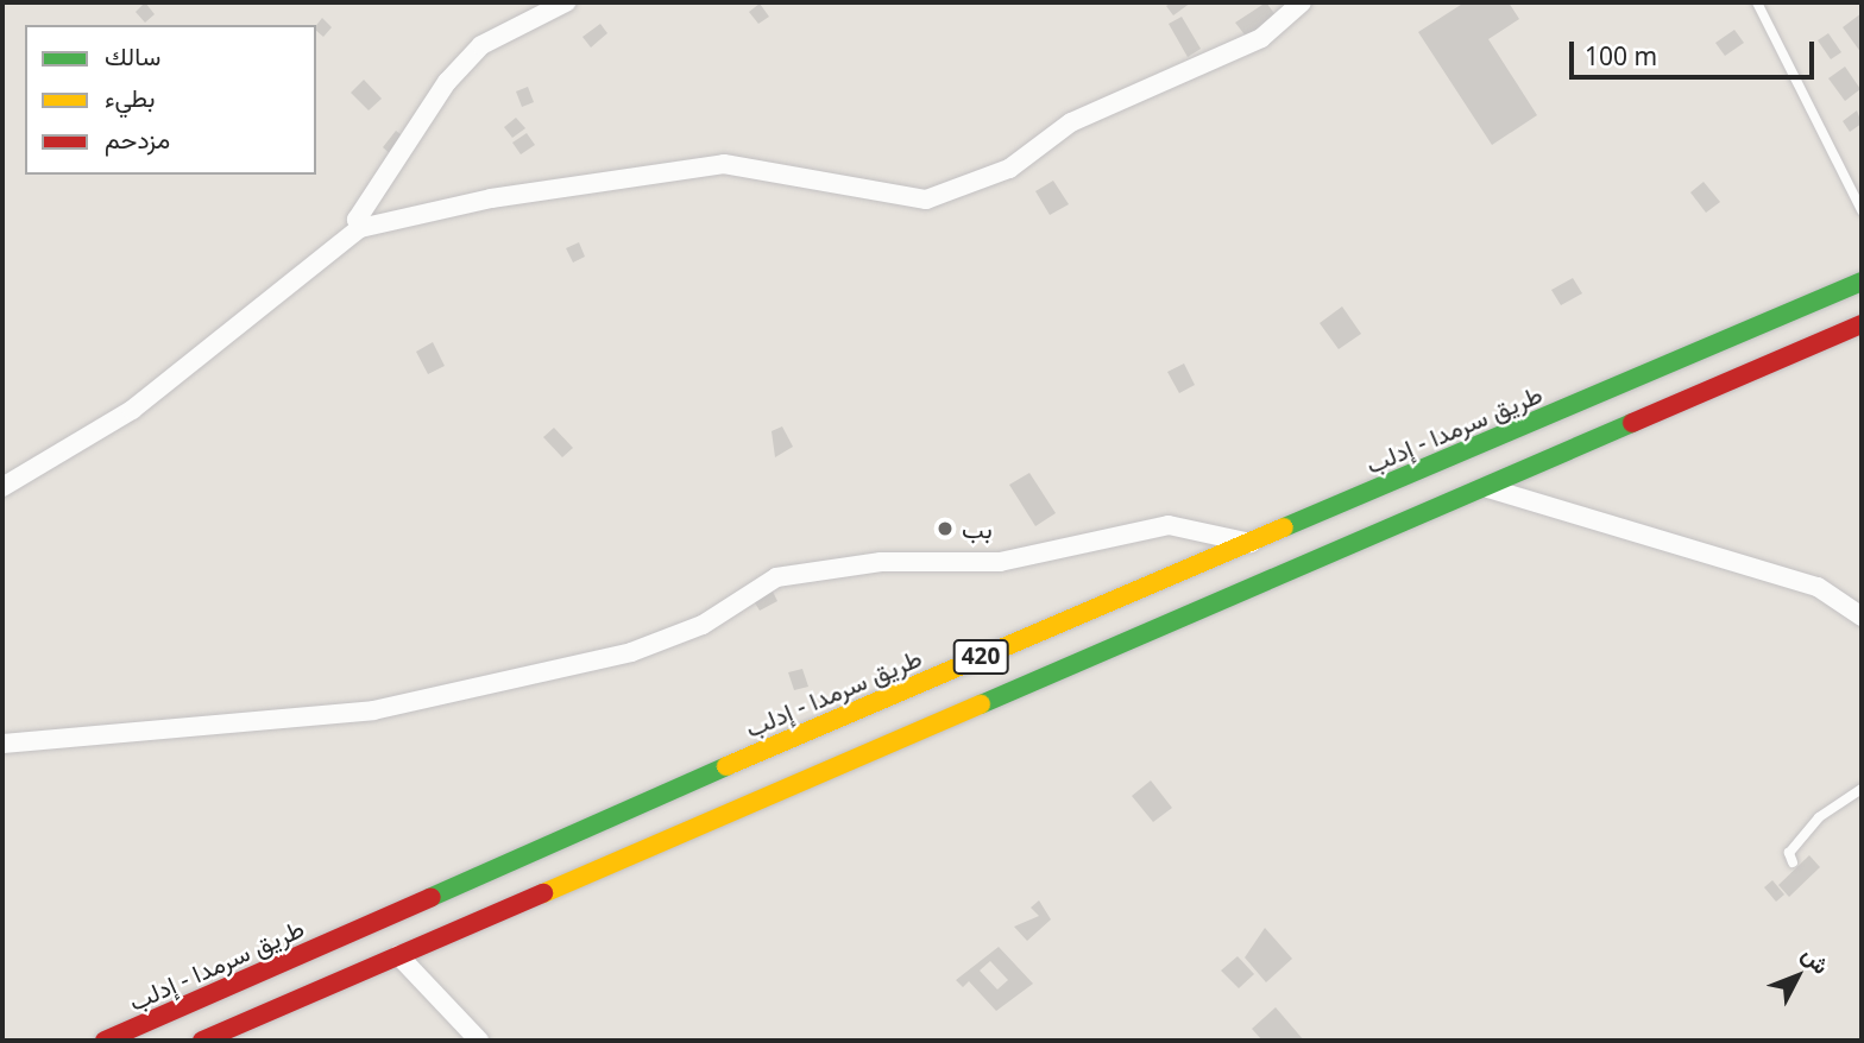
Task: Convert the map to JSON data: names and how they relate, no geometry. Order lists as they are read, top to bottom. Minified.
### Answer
{"streets":{"highway":["طريق سرمدا - إدلب","420"]},"places":["بب"],"legend":["سالك","بطيء","مزدحم"],"scale_bar":"100 m","north":"top right"}
